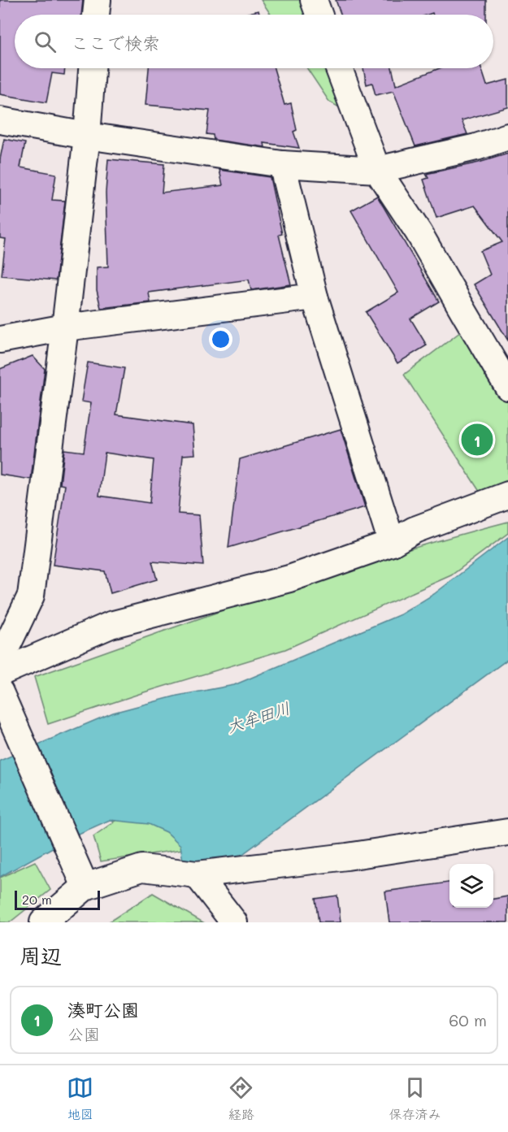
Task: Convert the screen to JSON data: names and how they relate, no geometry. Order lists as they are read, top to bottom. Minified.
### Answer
{"water":["大牟田川"],"scale_bar":"20 m","page":{"search":"ここで検索","pins":"1","scale":"20 m","heading":"周辺","list":[{"mark":"1","name":"湊町公園","note":"公園","value":"60 m"}],"nav":["地図","経路","保存済み"]}}
